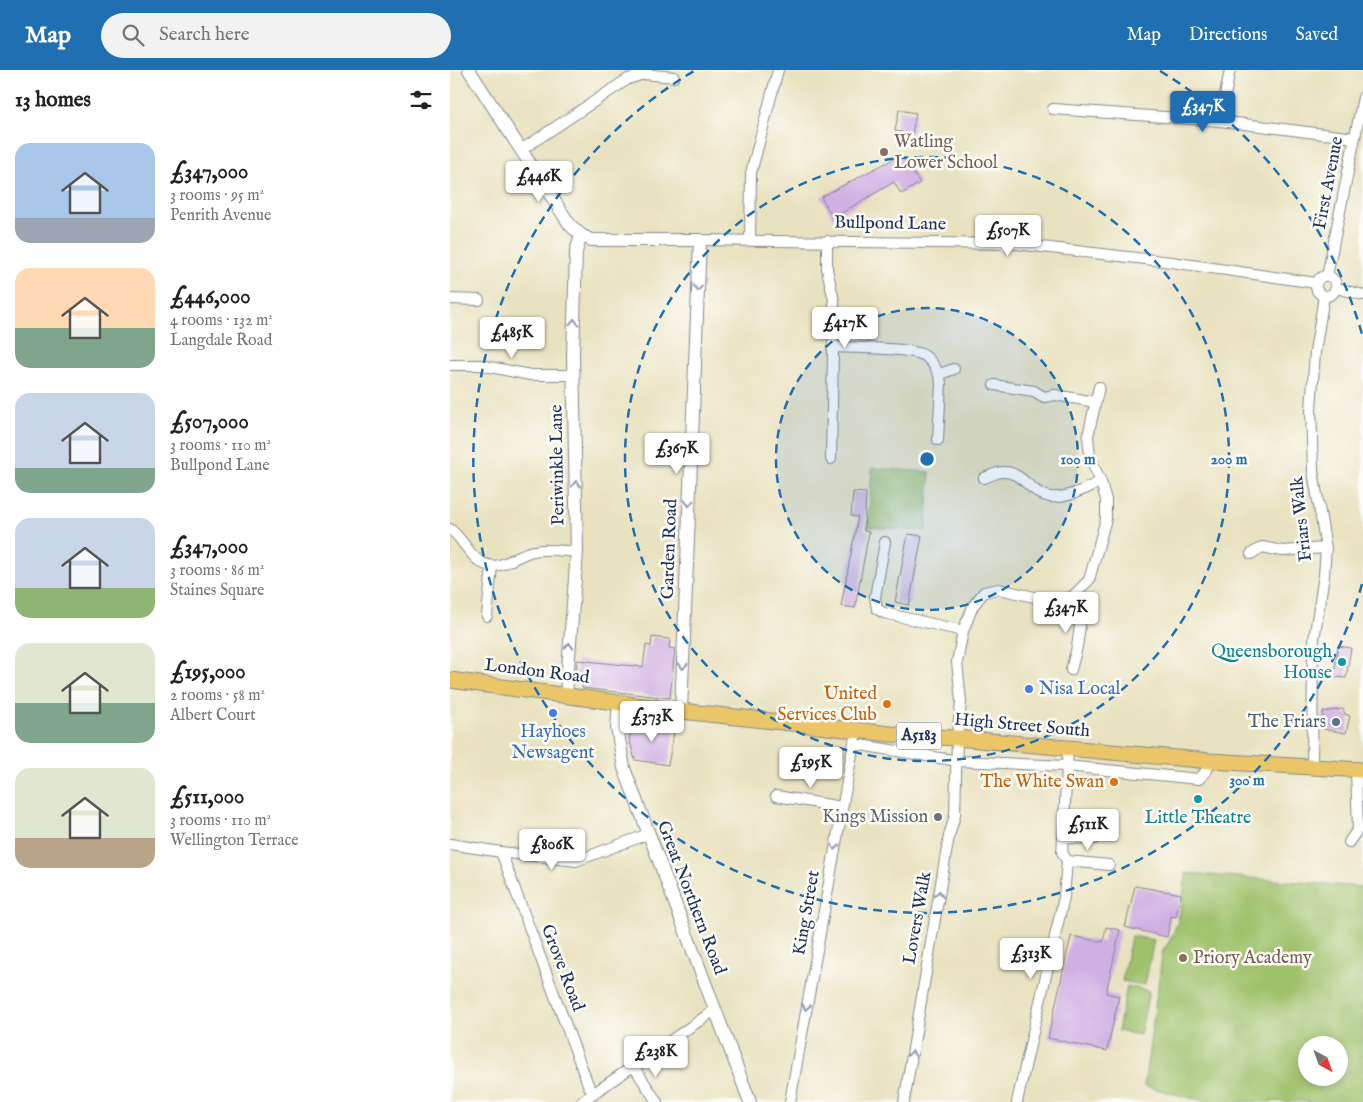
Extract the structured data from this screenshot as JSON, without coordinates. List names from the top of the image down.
{
  "streets": {
    "main road": ["London Road", "High Street South", "A5183"],
    "street": [
      "First Avenue",
      "Bullpond Lane",
      "Periwinkle Lane",
      "Friars Walk",
      "Garden Road",
      "Great Northern Road",
      "King Street",
      "Lovers Walk",
      "Grove Road"
    ]
  },
  "crossings": [
    ["First Avenue", "Bullpond Lane"],
    ["First Avenue", "Friars Walk"],
    ["Bullpond Lane", "Periwinkle Lane"],
    ["Bullpond Lane", "Friars Walk"],
    ["Bullpond Lane", "Garden Road"],
    ["Periwinkle Lane", "London Road"],
    ["Friars Walk", "High Street South"],
    ["Garden Road", "High Street South"],
    ["London Road", "High Street South"],
    ["London Road", "Great Northern Road"],
    ["High Street South", "Great Northern Road"],
    ["High Street South", "King Street"],
    ["High Street South", "Lovers Walk"]
  ],
  "one_way": [
    "Periwinkle Lane",
    "Garden Road",
    "King Street",
    "Lovers Walk"
  ],
  "places": [
    "Watling Lower School",
    "Queensborough House",
    "Nisa Local",
    "United Services Club",
    "Hayhoes Newsagent",
    "The Friars",
    "The White Swan",
    "Little Theatre",
    "Kings Mission",
    "Priory Academy"
  ],
  "north": "bottom right",
  "page": {
    "header": "Map",
    "search": "Search here",
    "nav": ["Map", "Directions", "Saved"],
    "heading": "13 homes",
    "price": [
      "£347K",
      "£446K",
      "£507K",
      "£417K",
      "£485K",
      "£367K",
      "£347K",
      "£373K",
      "£195K",
      "£511K",
      "£806K",
      "£313K",
      "£238K"
    ],
    "list": [
      {
        "name": "£347,000",
        "note": "3 rooms · 95 m² · Penrith Avenue"
      },
      {
        "name": "£446,000",
        "note": "4 rooms · 132 m² · Langdale Road"
      },
      {
        "name": "£507,000",
        "note": "3 rooms · 110 m² · Bullpond Lane"
      },
      {
        "name": "£347,000",
        "note": "3 rooms · 86 m² · Staines Square"
      },
      {
        "name": "£195,000",
        "note": "2 rooms · 58 m² · Albert Court"
      },
      {
        "name": "£511,000",
        "note": "3 rooms · 110 m² · Wellington Terrace"
      }
    ]
  },
  "rings": ["100 m", "200 m", "300 m"]
}
